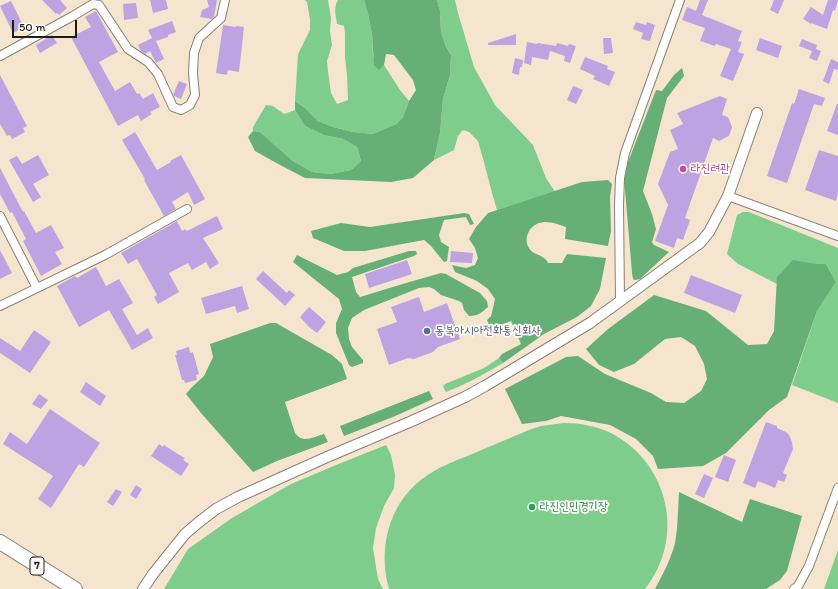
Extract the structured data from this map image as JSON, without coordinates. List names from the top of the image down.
{
  "streets": {
    "highway": ["7"]
  },
  "places": ["라진려관", "동북아시아전화통신회사", "라진인민경기장"],
  "scale_bar": "50 m"
}
